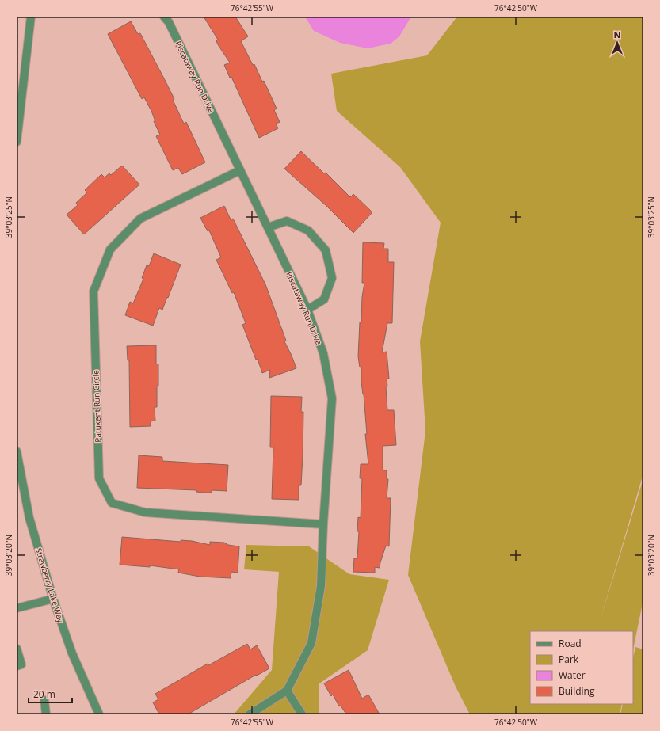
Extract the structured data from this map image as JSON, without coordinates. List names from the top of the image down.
{
  "streets": {
    "street": ["Piscataway Run Drive", "Patuxent Run Circle", "Strawberry Lake Way"]
  },
  "crossings": [
    ["Piscataway Run Drive", "Patuxent Run Circle"]
  ],
  "legend": [
    "Road",
    "Park",
    "Water",
    "Building"
  ],
  "scale_bar": "20 m",
  "north": "top",
  "coordinates": [
    "76°42'55\"W",
    "76°42'50\"W",
    "39°03'25\"N",
    "39°03'20\"N"
  ]
}
